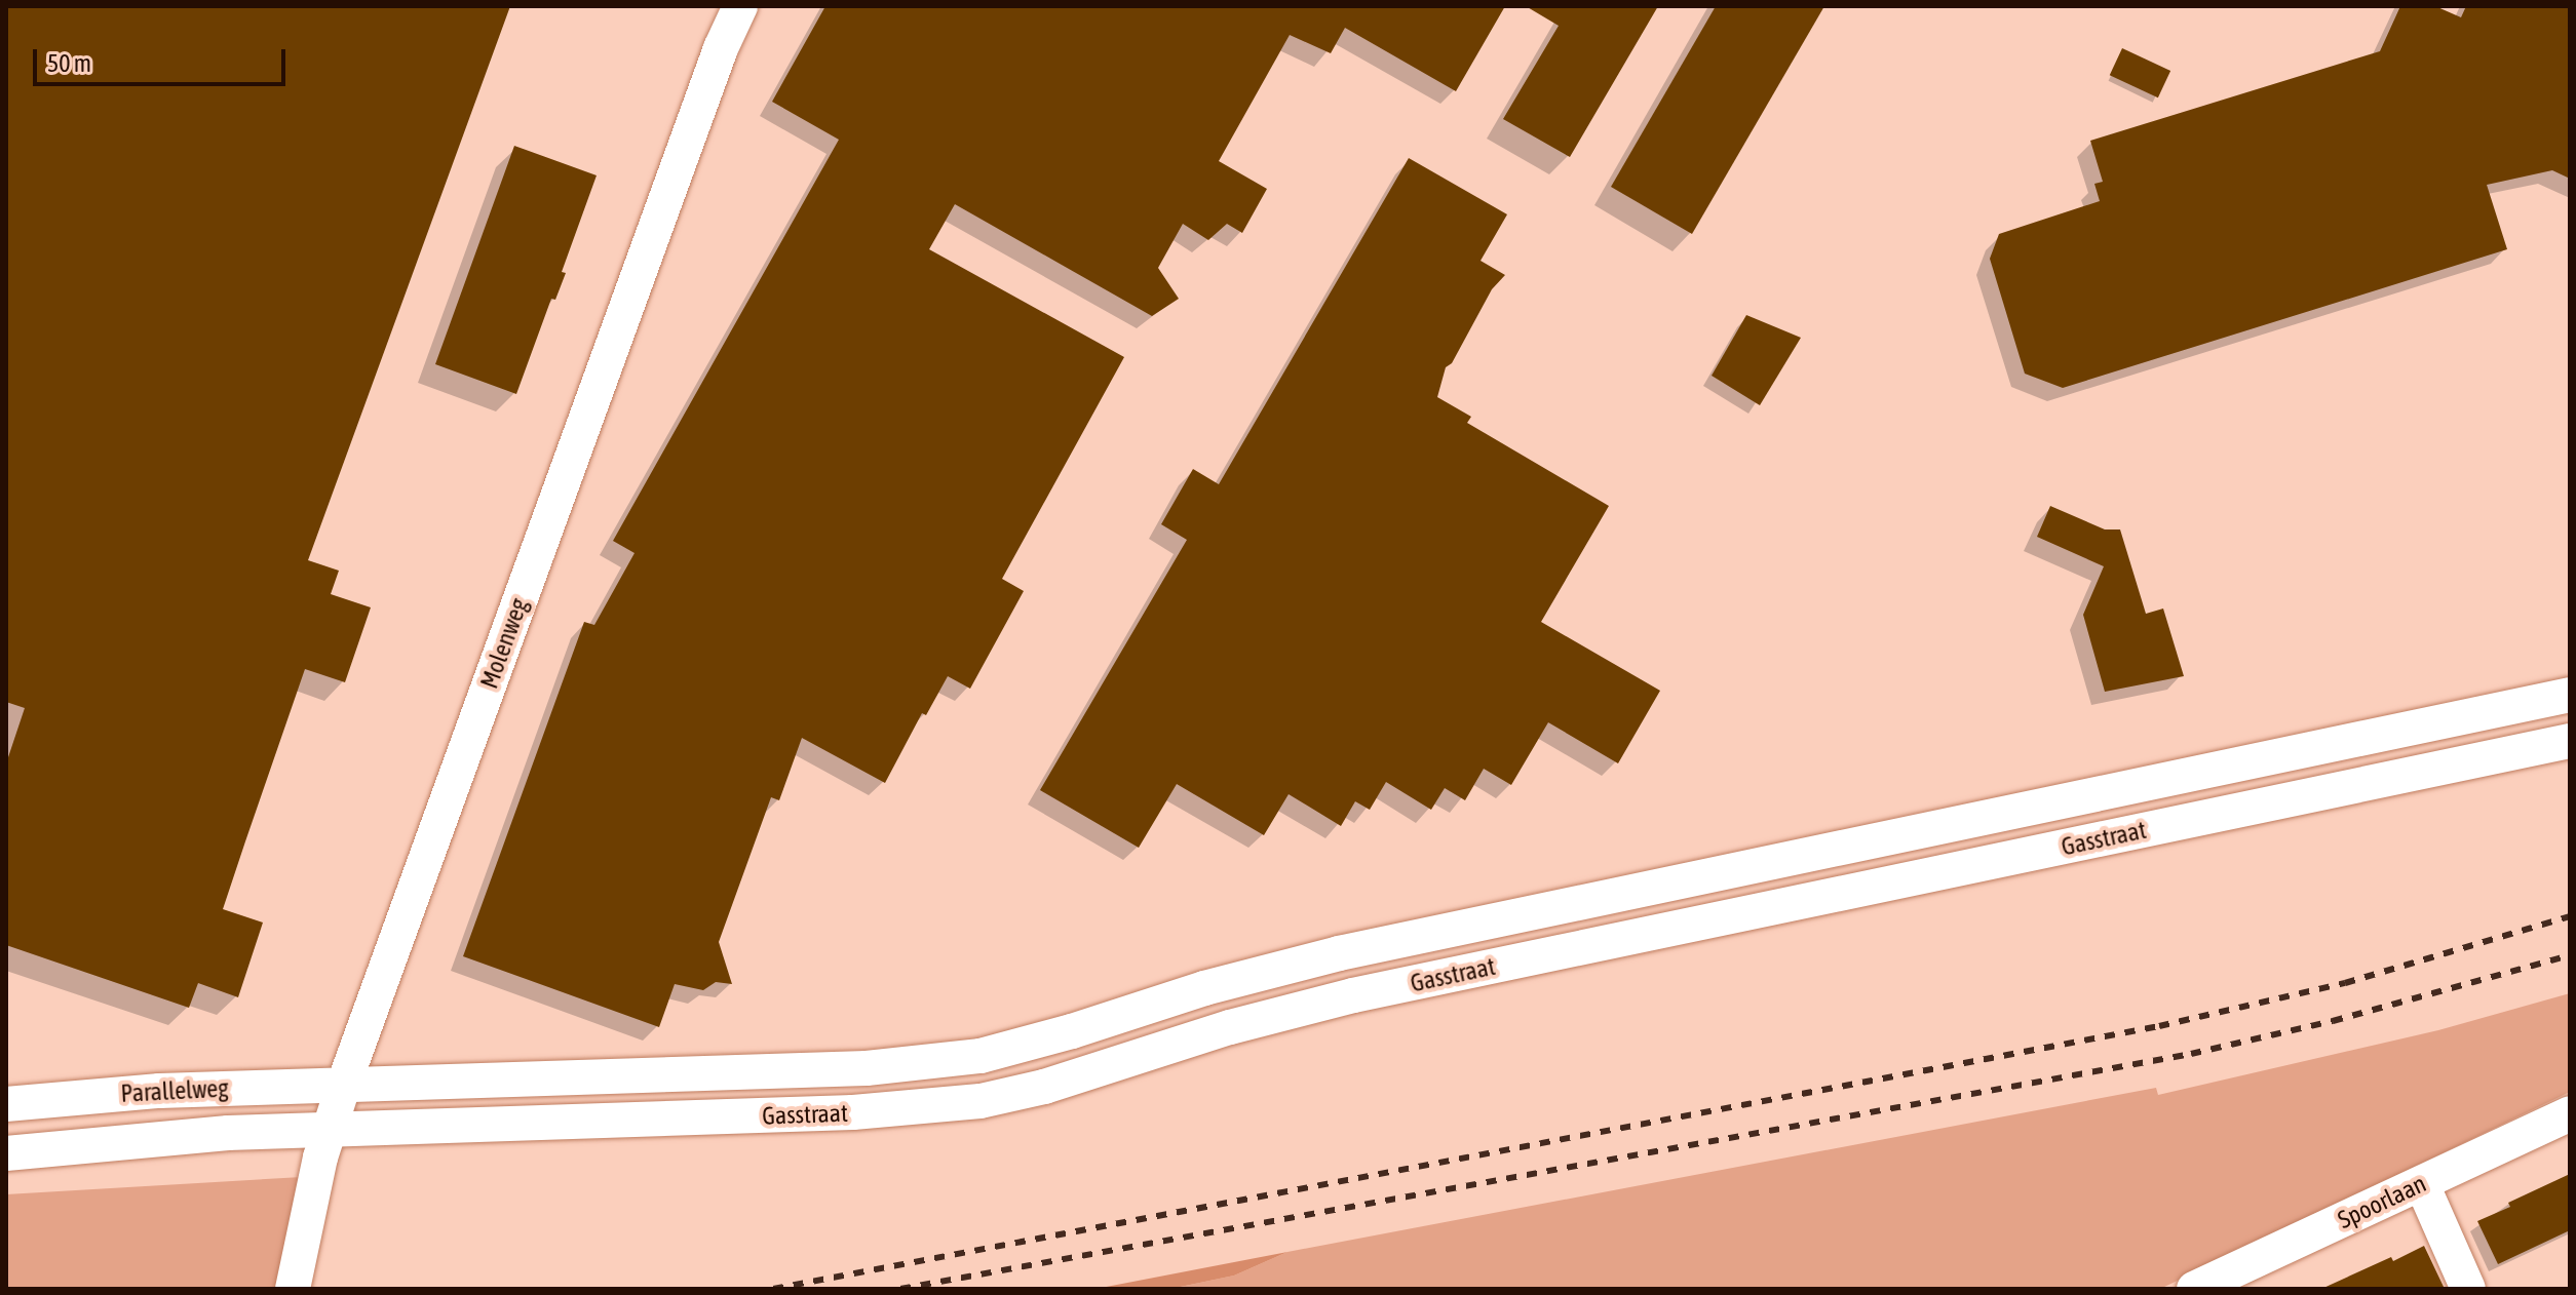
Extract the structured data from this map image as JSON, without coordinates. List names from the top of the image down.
{
  "streets": {
    "street": [
      "Molenweg",
      "Gasstraat",
      "Parallelweg",
      "Spoorlaan"
    ]
  },
  "crossings": [
    ["Molenweg", "Gasstraat"],
    ["Molenweg", "Parallelweg"],
    ["Gasstraat", "Parallelweg"]
  ],
  "scale_bar": "50 m"
}
